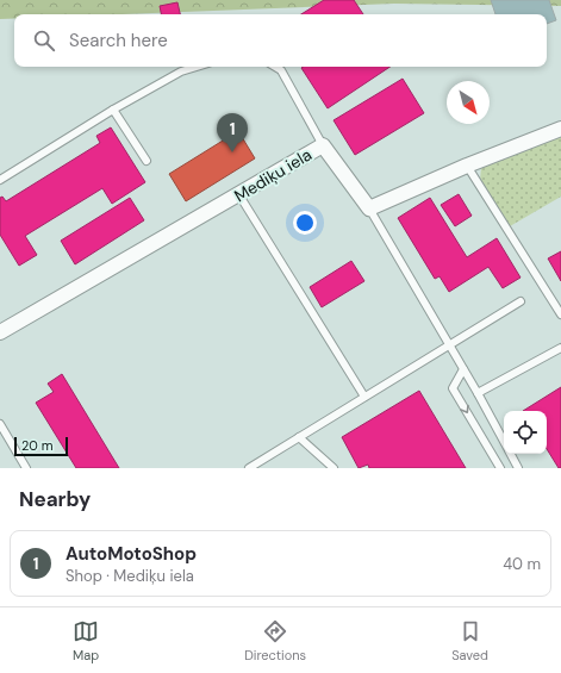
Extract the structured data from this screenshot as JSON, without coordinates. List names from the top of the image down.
{
  "streets": {
    "street": ["Mediķu iela"]
  },
  "scale_bar": "20 m",
  "north": "bottom right",
  "page": {
    "search": "Search here",
    "pins": "1",
    "scale": "20 m",
    "heading": "Nearby",
    "list": [
      {
        "mark": "1",
        "name": "AutoMotoShop",
        "note": "Shop · Mediķu iela",
        "value": "40 m"
      }
    ],
    "nav": ["Map", "Directions", "Saved"]
  }
}
